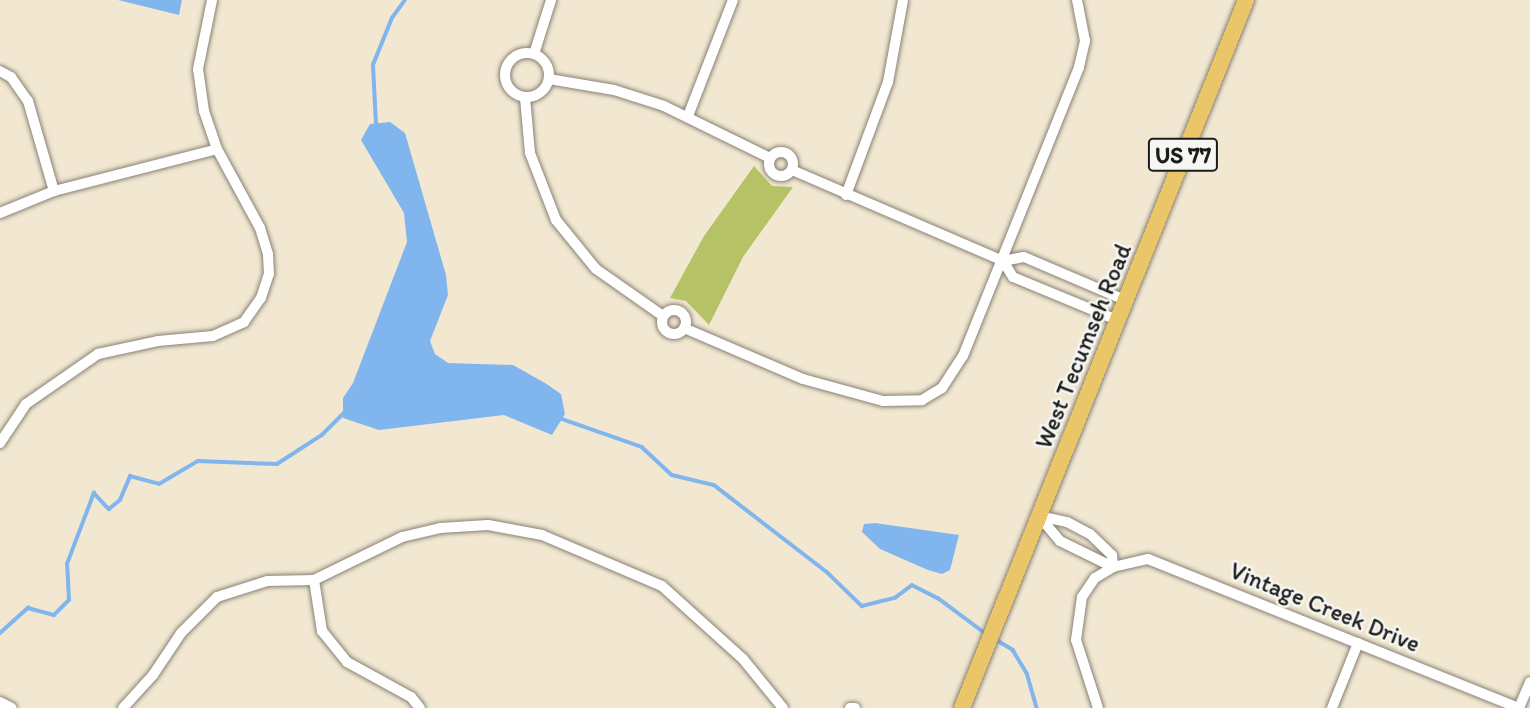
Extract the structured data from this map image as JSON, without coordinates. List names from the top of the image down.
{
  "streets": {
    "main road": ["US 77", "West Tecumseh Road"],
    "street": ["Vintage Creek Drive"]
  }
}
